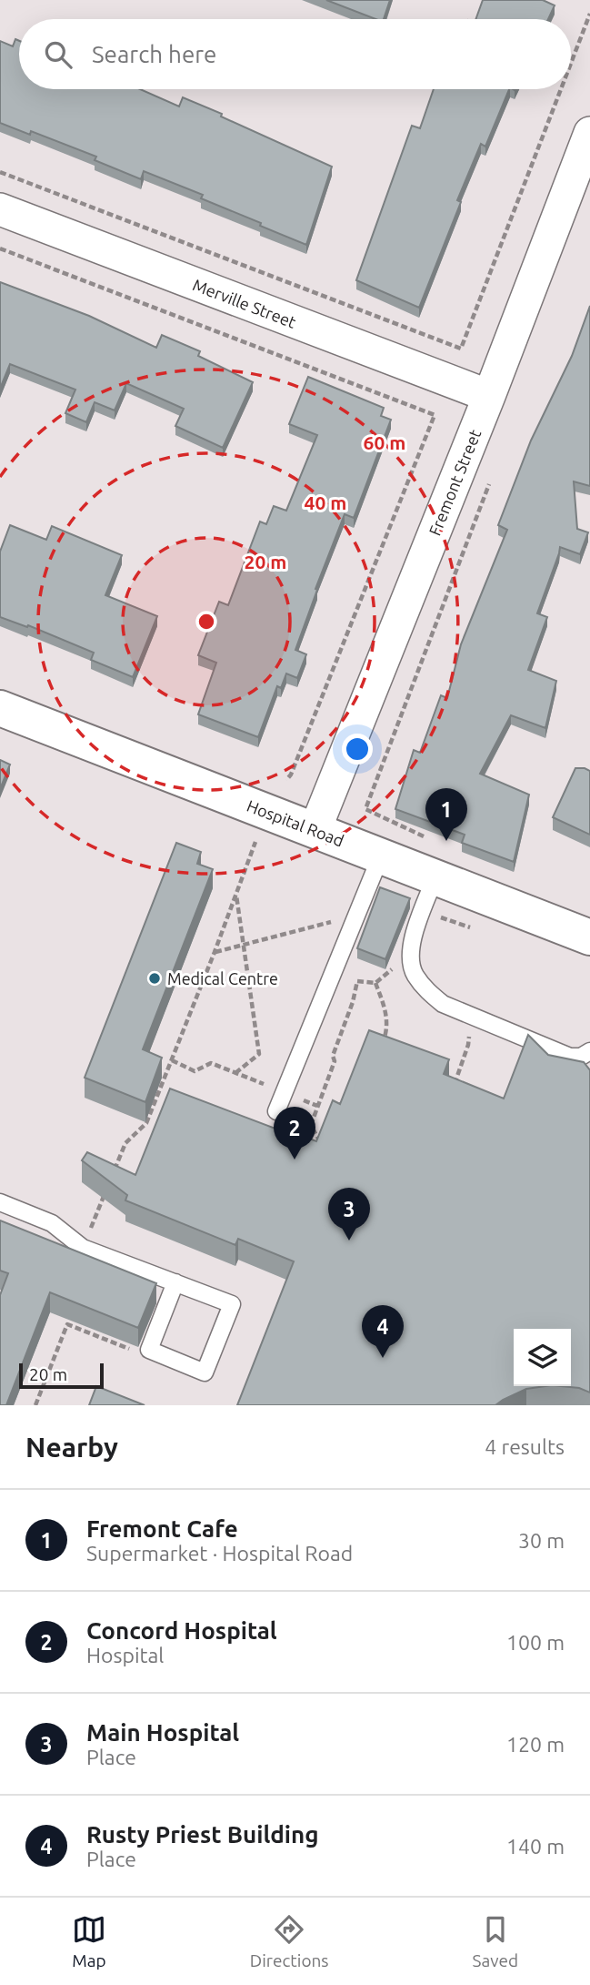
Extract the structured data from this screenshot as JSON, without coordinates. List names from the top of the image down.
{
  "streets": {
    "street": ["Merville Street", "Fremont Street", "Hospital Road"]
  },
  "crossings": [
    ["Merville Street", "Fremont Street"],
    ["Fremont Street", "Hospital Road"]
  ],
  "places": ["Medical Centre"],
  "scale_bar": "20 m",
  "page": {
    "search": "Search here",
    "pins": [
      "1",
      "2",
      "3",
      "4"
    ],
    "scale": "20 m",
    "heading": ["Nearby", "4 results"],
    "list": [
      {
        "mark": "1",
        "name": "Fremont Cafe",
        "note": "Supermarket · Hospital Road",
        "value": "30 m"
      },
      {
        "mark": "2",
        "name": "Concord Hospital",
        "note": "Hospital",
        "value": "100 m"
      },
      {
        "mark": "3",
        "name": "Main Hospital",
        "note": "Place",
        "value": "120 m"
      },
      {
        "mark": "4",
        "name": "Rusty Priest Building",
        "note": "Place",
        "value": "140 m"
      }
    ],
    "nav": ["Map", "Directions", "Saved"]
  },
  "rings": ["60 m", "40 m", "20 m"]
}
